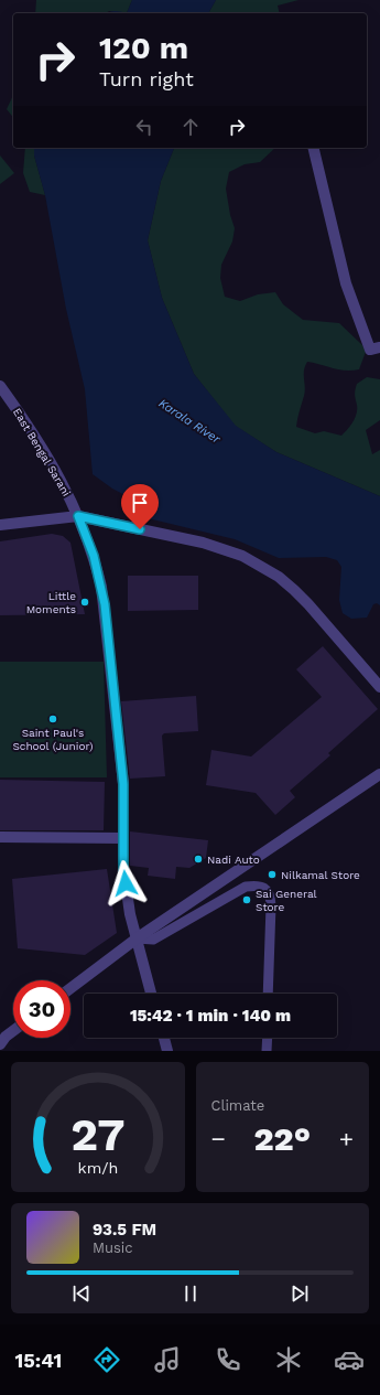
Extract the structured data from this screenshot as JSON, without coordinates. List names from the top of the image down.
{
  "streets": {
    "street": ["East Bengal Sarani"]
  },
  "water": ["Karala River"],
  "places": [
    "Little Moments",
    "Saint Paul's School (Junior)",
    "Nadi Auto",
    "Nilkamal Store",
    "Sai General Store"
  ],
  "page": {
    "turn": ["120 m", "Turn right"],
    "limit": "30",
    "trip": "15:42 · 1 min · 140 m",
    "tile": "Climate",
    "heat": ["−", "22°", "+"],
    "song": ["93.5 FM", "Music"],
    "tabs": "15:41",
    "gauge": ["27", "km/h"]
  }
}
